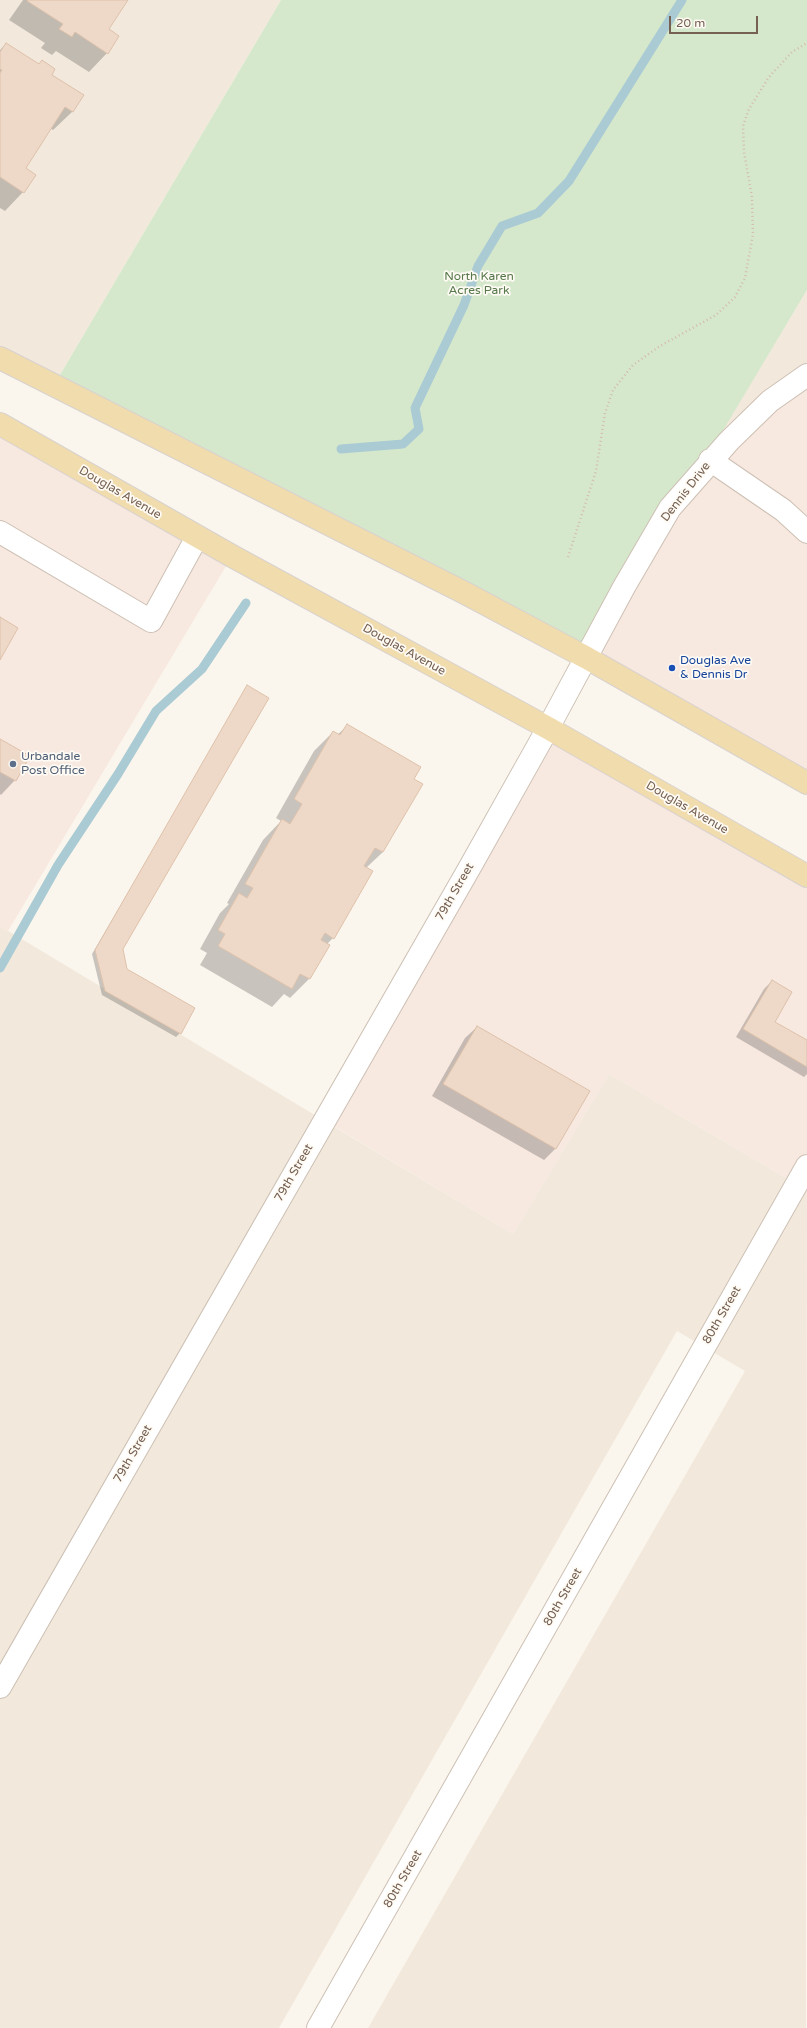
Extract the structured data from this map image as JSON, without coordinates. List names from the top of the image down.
{
  "streets": {
    "main road": ["Douglas Avenue"],
    "street": ["Dennis Drive", "79th Street", "80th Street"]
  },
  "crossings": [
    ["Dennis Drive", "79th Street"],
    ["Douglas Avenue", "79th Street"]
  ],
  "parks": ["North Karen Acres Park"],
  "places": ["Douglas Ave & Dennis Dr", "Urbandale Post Office"],
  "scale_bar": "20 m"
}
